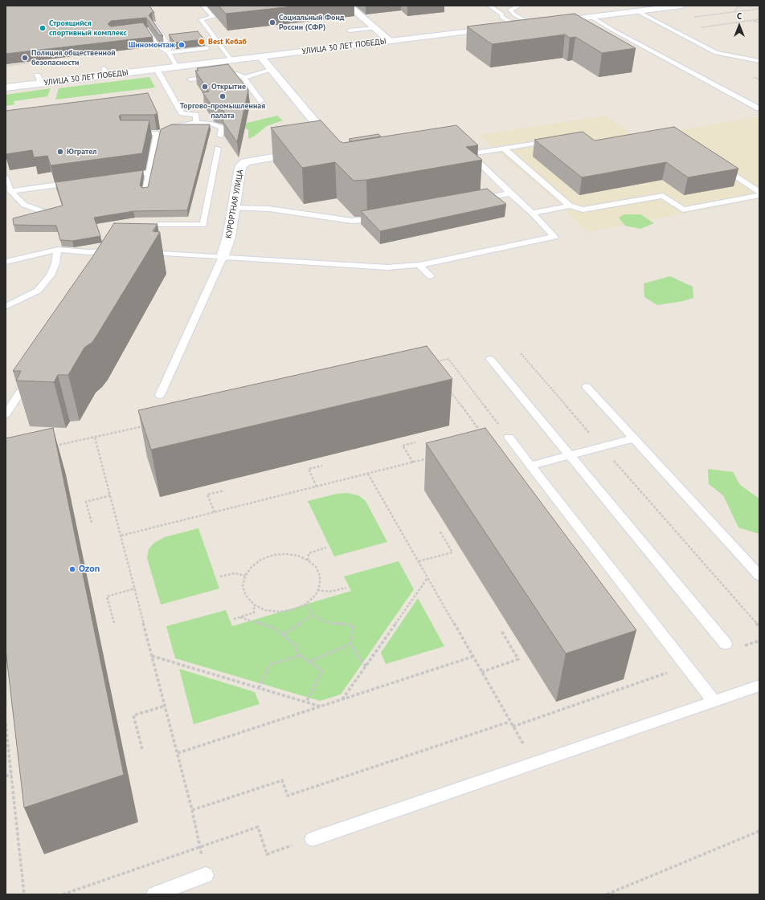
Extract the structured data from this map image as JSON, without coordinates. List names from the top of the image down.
{
  "streets": {
    "main road": ["УЛИЦА 30 ЛЕТ ПОБЕДЫ", "КУРОРТНАЯ УЛИЦА"]
  },
  "places": [
    "Социальный Фонд России (СФР)",
    "Строящийся спортивный комплекс",
    "Best Кебаб",
    "Шиномонтаж",
    "Полиция общественной безопасности",
    "Открытие",
    "Торгово-промышленная палата",
    "Югрател",
    "Ozon"
  ],
  "north": "top"
}
